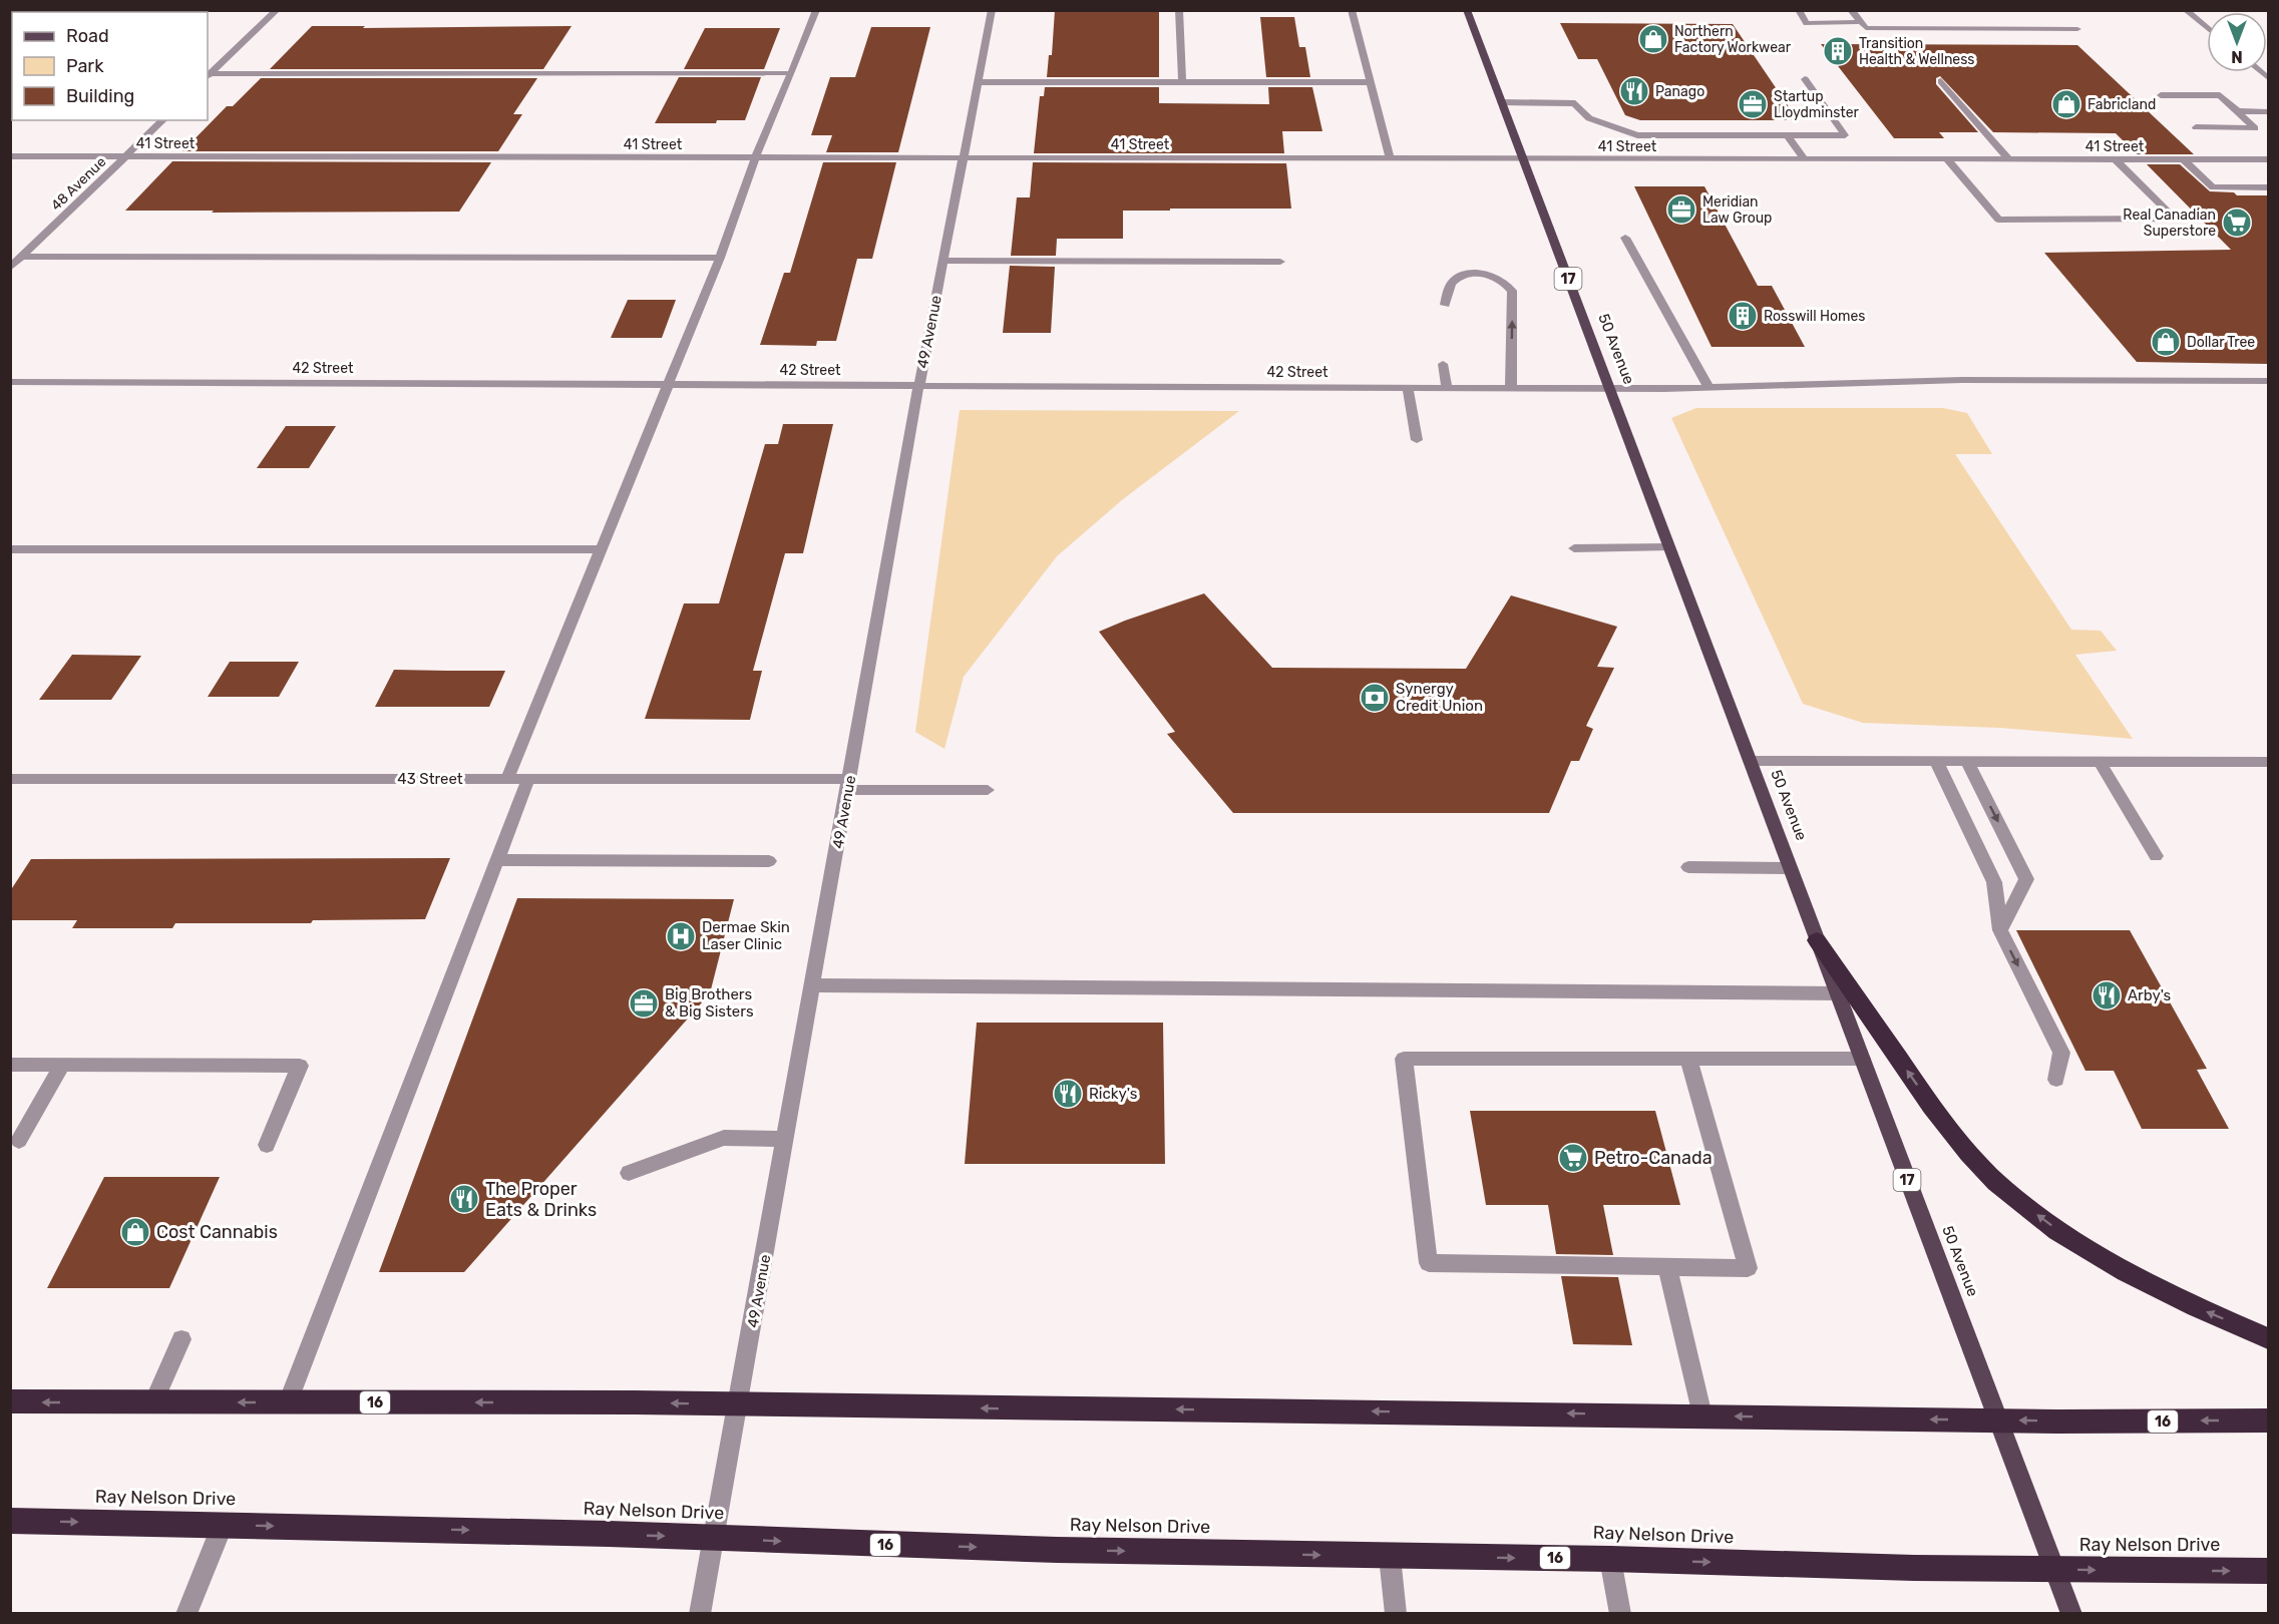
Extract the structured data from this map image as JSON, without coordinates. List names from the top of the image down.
{
  "streets": {
    "highway": ["16", "Ray Nelson Drive"],
    "main road": ["17", "50 Avenue"],
    "street": [
      "41 Street",
      "48 Avenue",
      "49 Avenue",
      "42 Street",
      "43 Street"
    ]
  },
  "crossings": [
    ["41 Street", "48 Avenue"],
    ["41 Street", "49 Avenue"],
    ["41 Street", "50 Avenue"],
    ["49 Avenue", "42 Street"],
    ["49 Avenue", "43 Street"],
    ["49 Avenue", "16"],
    ["49 Avenue", "Ray Nelson Drive"],
    ["50 Avenue", "42 Street"],
    ["50 Avenue", "16"],
    ["50 Avenue", "Ray Nelson Drive"]
  ],
  "places": {
    "shop": [
      "Northern Factory Workwear",
      "Fabricland",
      "Dollar Tree",
      "Cost Cannabis"
    ],
    "building": ["Transition Health & Wellness", "Rosswill Homes"],
    "restaurant": [
      "Panago",
      "Arby's",
      "Ricky's",
      "The Proper Eats & Drinks"
    ],
    "office": ["Startup Lloydminster", "Meridian Law Group", "Big Brothers & Big Sisters"],
    "supermarket": ["Real Canadian Superstore", "Petro-Canada"],
    "bank": ["Synergy Credit Union"],
    "hospital": ["Dermae Skin Laser Clinic"]
  },
  "legend": ["Road", "Park", "Building"],
  "north": "bottom"
}
